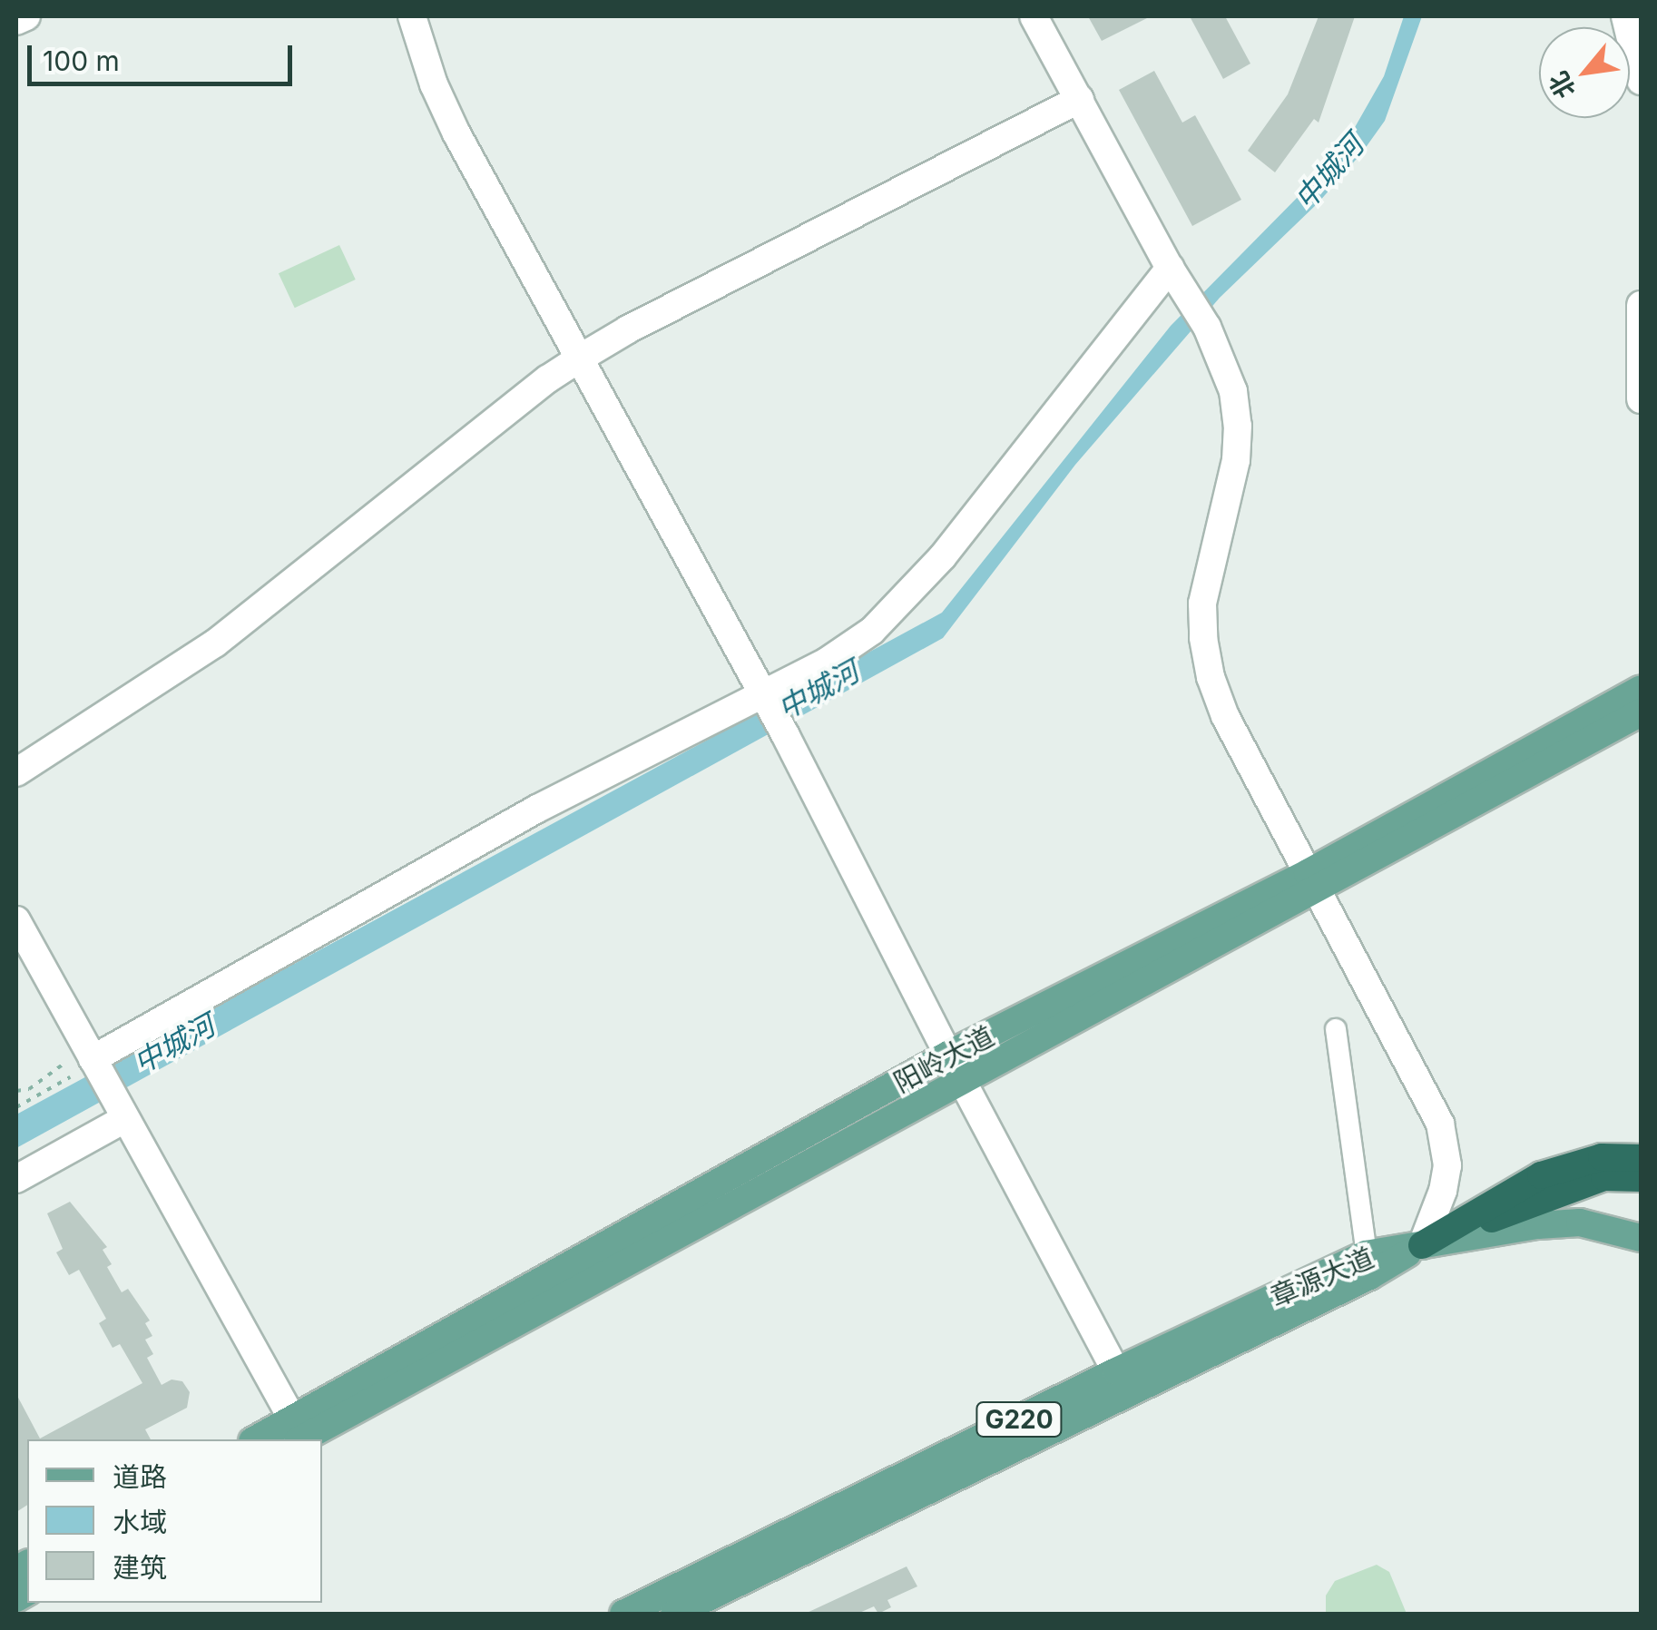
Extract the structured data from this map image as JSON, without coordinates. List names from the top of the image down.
{
  "streets": {
    "highway": ["G220"],
    "main road": ["阳岭大道", "章源大道"]
  },
  "crossings": [
    ["章源大道", "G220"]
  ],
  "water": ["中城河"],
  "legend": ["道路", "水域", "建筑"],
  "scale_bar": "100 m",
  "north": "bottom left"
}
